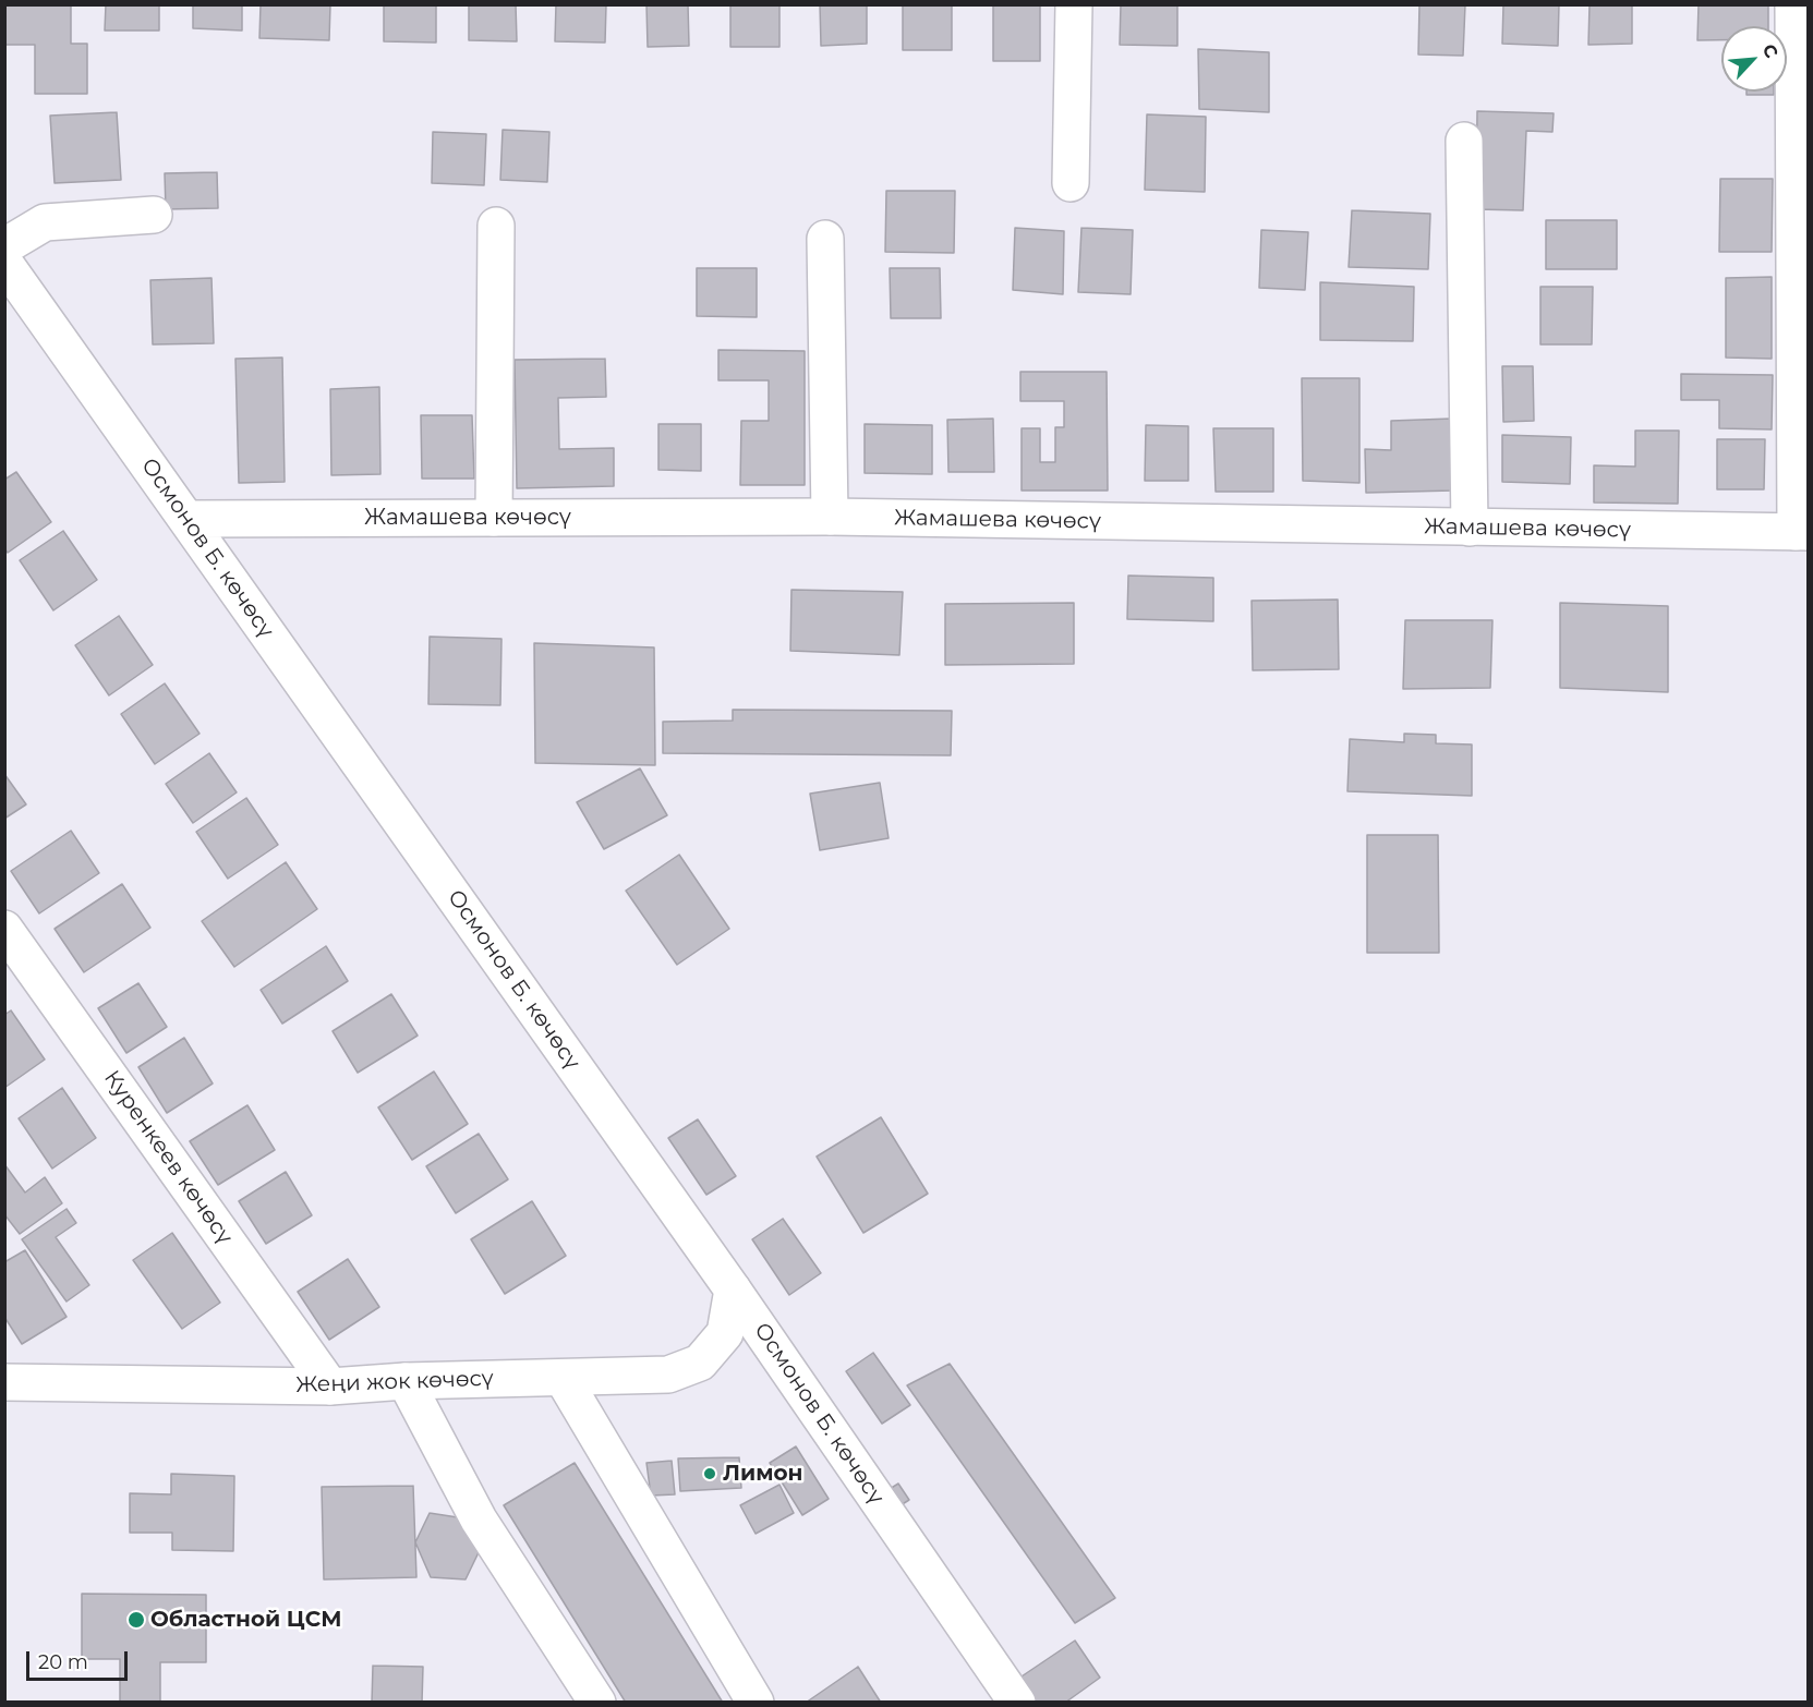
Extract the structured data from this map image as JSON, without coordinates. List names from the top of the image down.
{
  "streets": {
    "main road": [
      "Жамашева көчөсү",
      "Осмонов Б. көчөсү",
      "Куренкеев көчөсү",
      "Жеңи жок көчөсү"
    ]
  },
  "crossings": [
    ["Жамашева көчөсү", "Осмонов Б. көчөсү"],
    ["Осмонов Б. көчөсү", "Жеңи жок көчөсү"],
    ["Куренкеев көчөсү", "Жеңи жок көчөсү"]
  ],
  "places": ["Лимон", "Областной ЦСМ"],
  "scale_bar": "20 m",
  "north": "top right"
}
